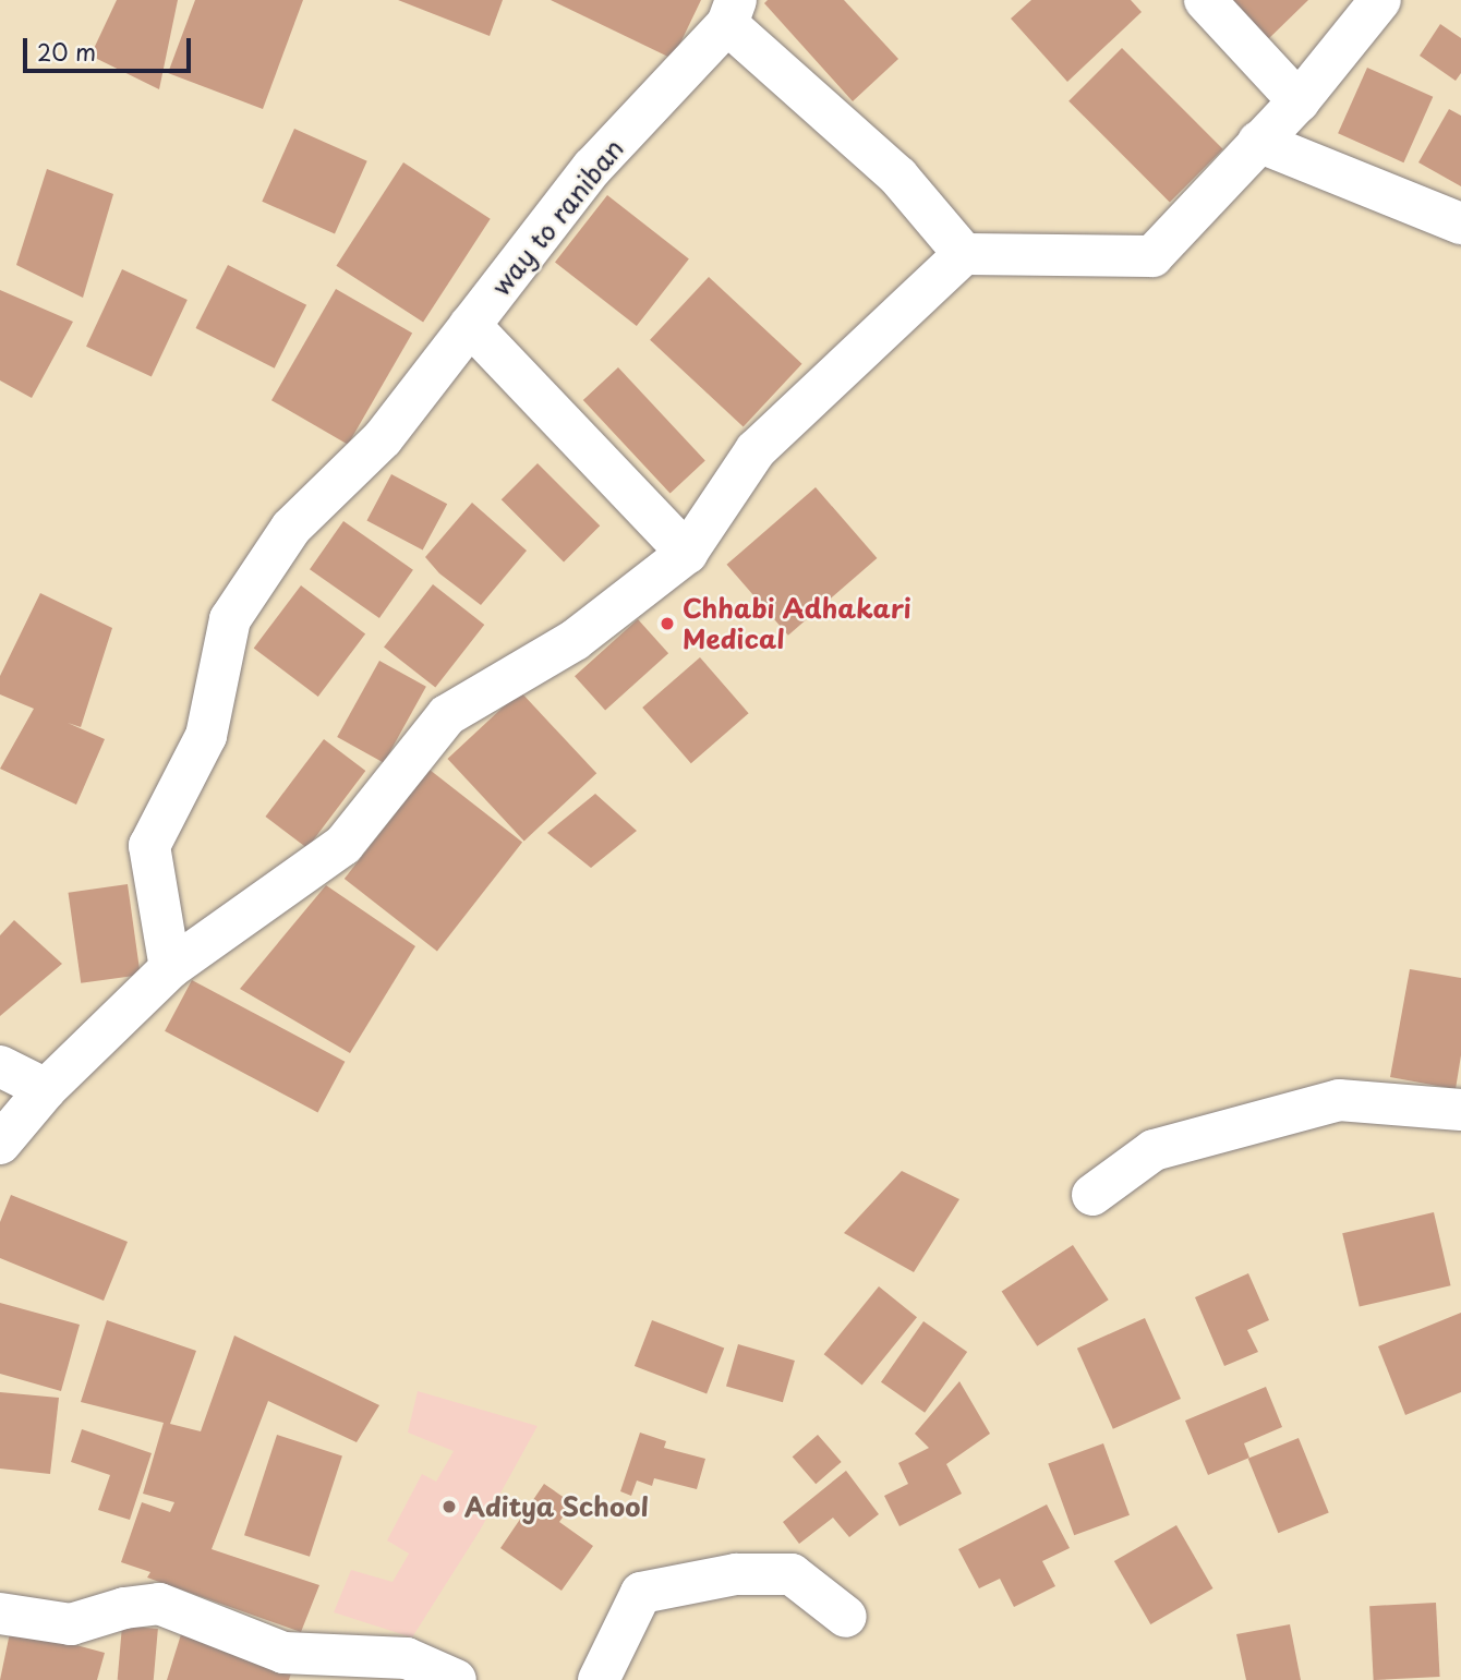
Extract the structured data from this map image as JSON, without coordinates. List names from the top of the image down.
{
  "streets": {
    "street": ["way to raniban"]
  },
  "places": ["Chhabi Adhakari Medical", "Aditya School"],
  "scale_bar": "20 m"
}
